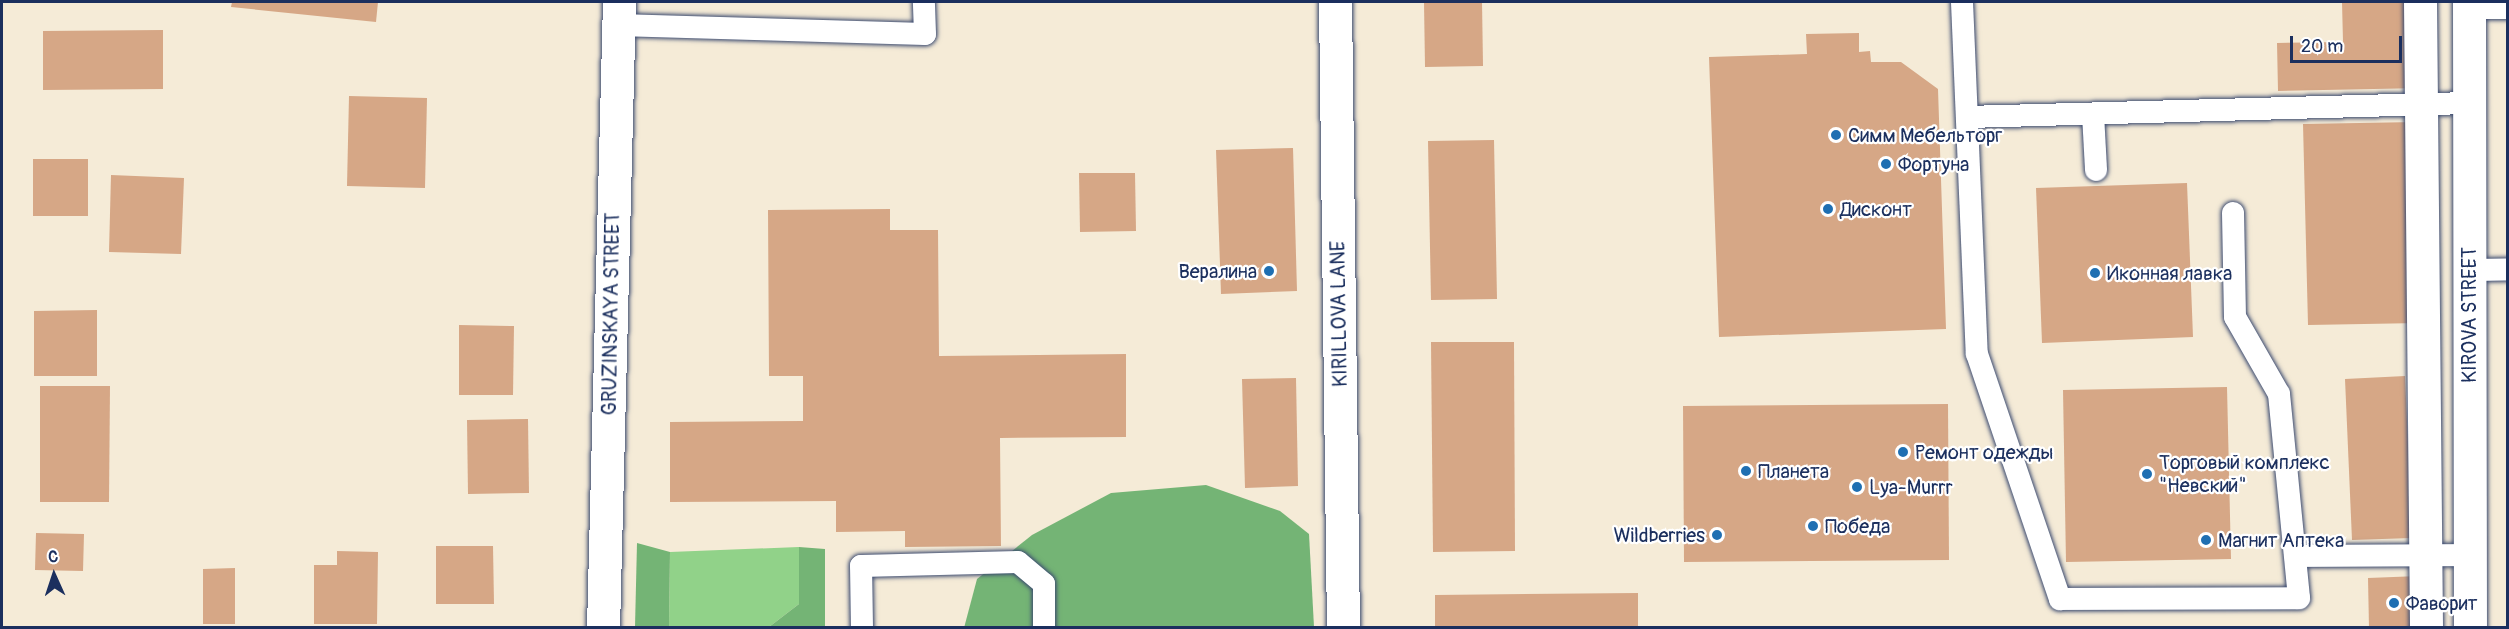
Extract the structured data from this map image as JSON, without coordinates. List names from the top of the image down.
{
  "streets": {
    "street": ["GRUZINSKAYA STREET", "KIRILLOVA LANE", "KIROVA STREET"]
  },
  "places": [
    "Симм Мебельторг",
    "Фортуна",
    "Дисконт",
    "Вералина",
    "Иконная лавка",
    "Ремонт одежды",
    "Планета",
    "Торговый комплекс \"Невский\"",
    "Lya-Murrr",
    "Победа",
    "Wildberries",
    "Магнит Аптека",
    "Фаворит"
  ],
  "scale_bar": "20 m",
  "north": "top"
}
